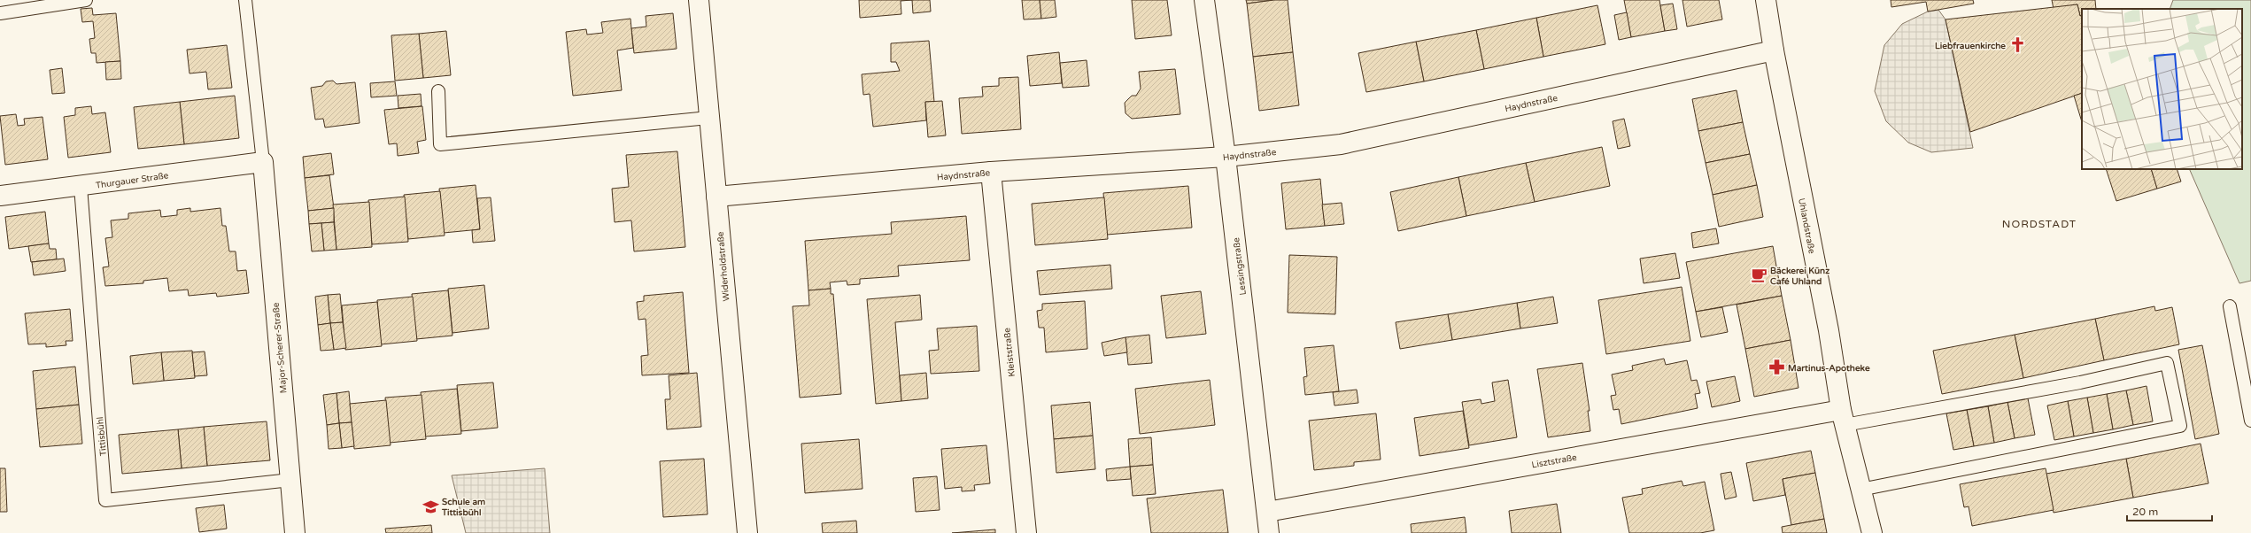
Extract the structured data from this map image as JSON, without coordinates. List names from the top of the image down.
{
  "streets": {
    "street": [
      "Haydnstraße",
      "Thurgauer Straße",
      "Uhlandstraße",
      "Widerholdstraße",
      "Lessingstraße",
      "Major-Scherer-Straße",
      "Kleiststraße",
      "Lisztstraße"
    ],
    "lane": ["Tittisbühl"]
  },
  "crossings": [
    ["Haydnstraße", "Uhlandstraße"],
    ["Haydnstraße", "Widerholdstraße"],
    ["Haydnstraße", "Lessingstraße"],
    ["Haydnstraße", "Kleiststraße"],
    ["Thurgauer Straße", "Major-Scherer-Straße"],
    ["Thurgauer Straße", "Tittisbühl"],
    ["Uhlandstraße", "Lisztstraße"],
    ["Lessingstraße", "Lisztstraße"],
    ["Major-Scherer-Straße", "Tittisbühl"]
  ],
  "districts": ["NORDSTADT"],
  "places": {
    "church": ["Liebfrauenkirche"],
    "cafe": ["Bäckerei Künz Café Uhland"],
    "pharmacy": ["Martinus-Apotheke"],
    "school or university": ["Schule am Tittisbühl"]
  },
  "scale_bar": "20 m"
}
